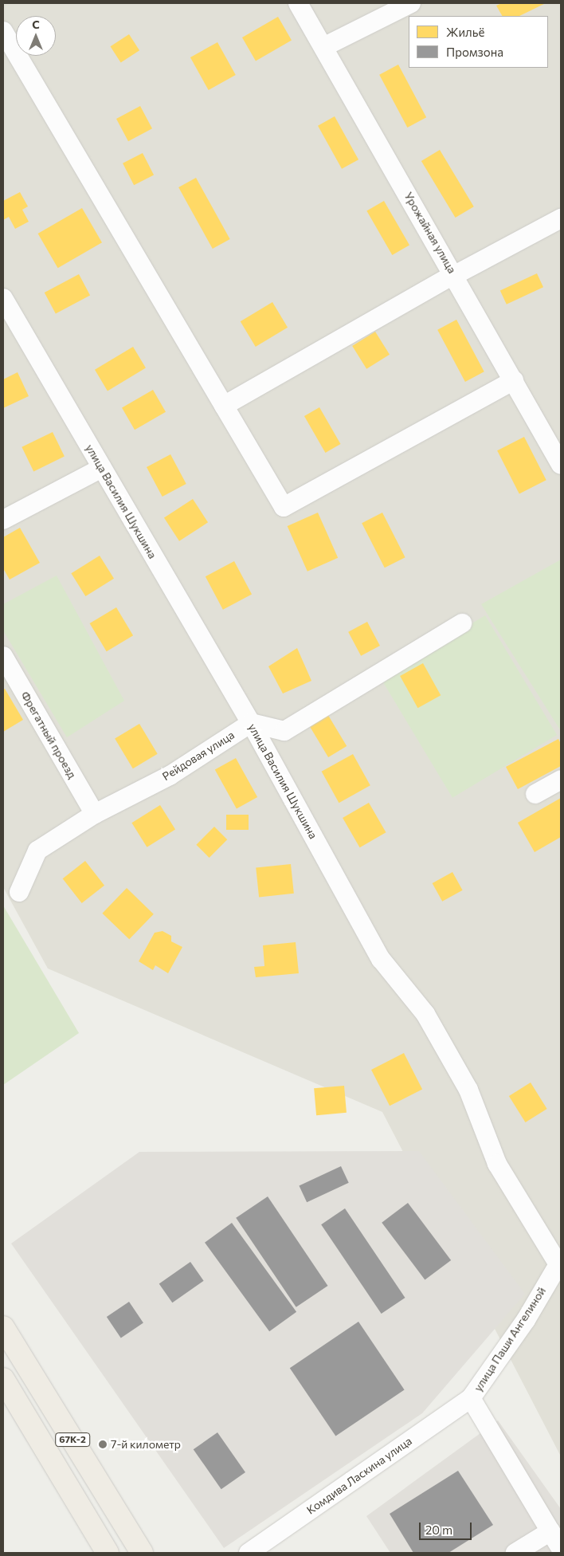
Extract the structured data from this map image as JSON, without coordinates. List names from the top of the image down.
{
  "streets": {
    "main road": ["67К-2"],
    "street": [
      "Урожайная улица",
      "улица Василия Шукшина",
      "Фрегатный проезд",
      "Рейдовая улица",
      "улица Паши Ангелиной",
      "Комдива Ласкина улица"
    ]
  },
  "crossings": [
    ["улица Василия Шукшина", "Рейдовая улица"],
    ["улица Василия Шукшина", "улица Паши Ангелиной"],
    ["Фрегатный проезд", "Рейдовая улица"],
    ["улица Паши Ангелиной", "Комдива Ласкина улица"]
  ],
  "places": ["7-й километр"],
  "legend": ["Жильё", "Промзона"],
  "scale_bar": "20 m",
  "north": "top"
}
